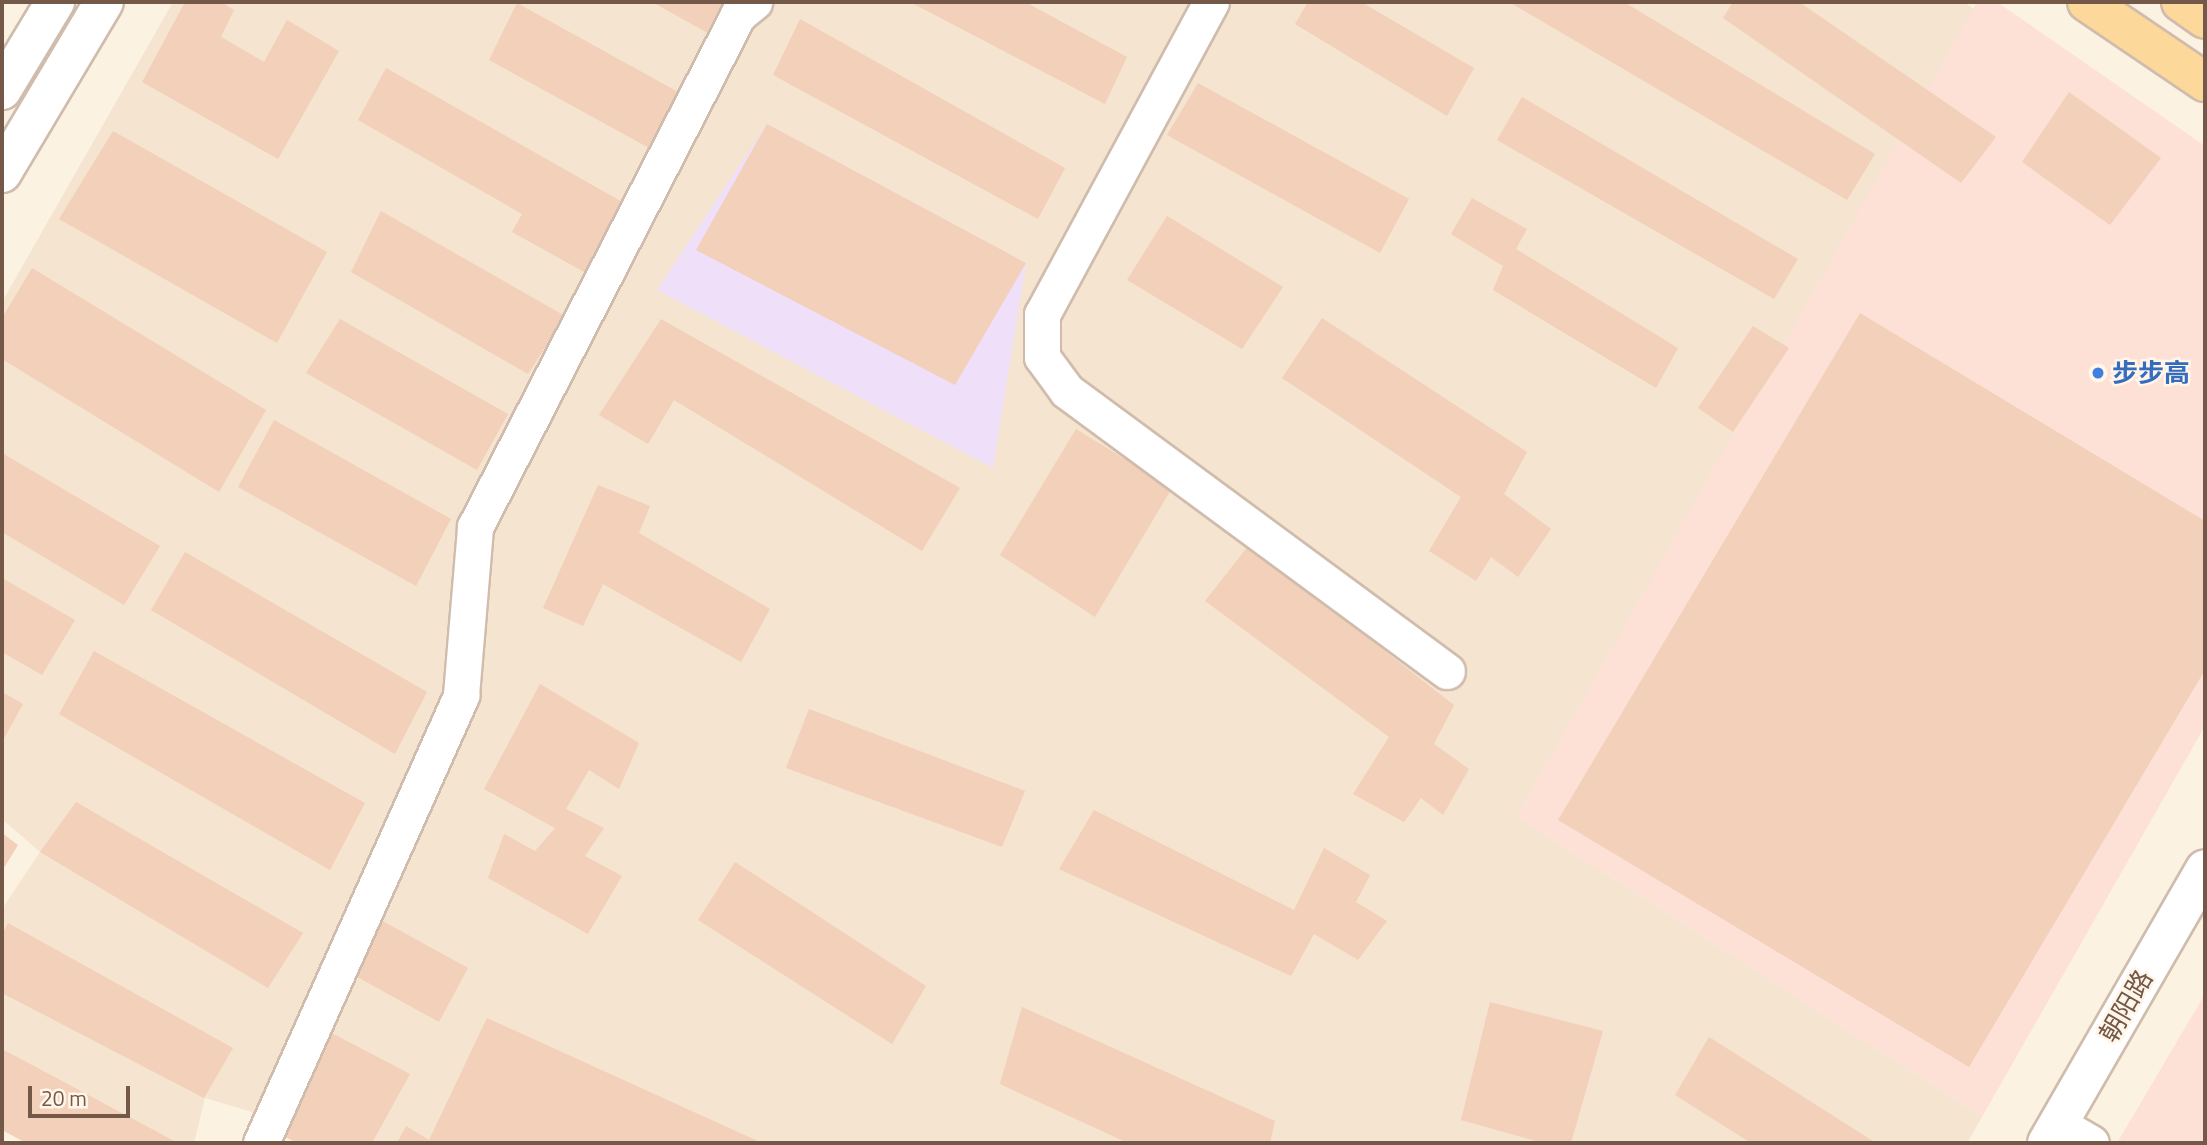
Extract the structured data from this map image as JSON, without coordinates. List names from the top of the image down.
{
  "streets": {
    "street": ["朝阳路"]
  },
  "places": ["步步高"],
  "scale_bar": "20 m"
}
